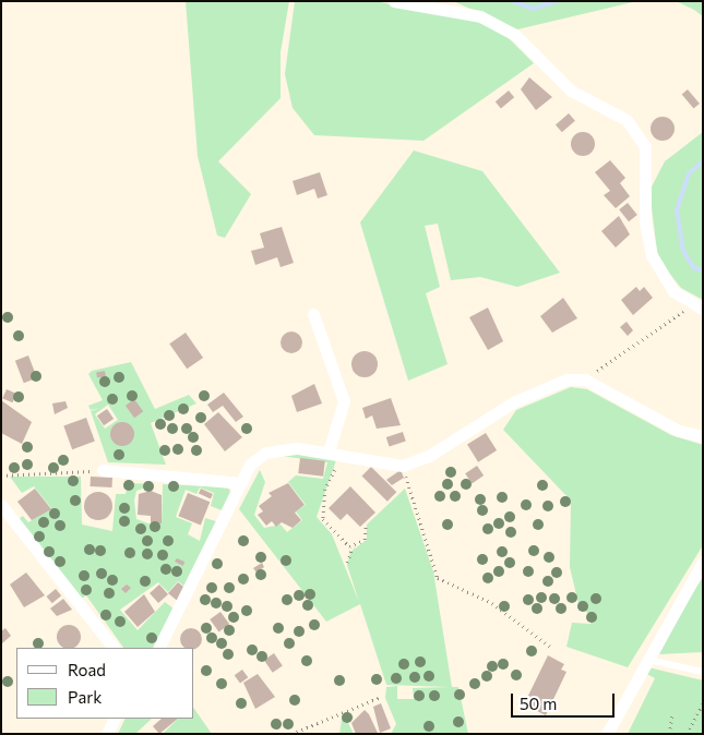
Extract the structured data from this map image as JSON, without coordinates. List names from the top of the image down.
{
  "legend": ["Road", "Park"],
  "scale_bar": "50 m"
}
